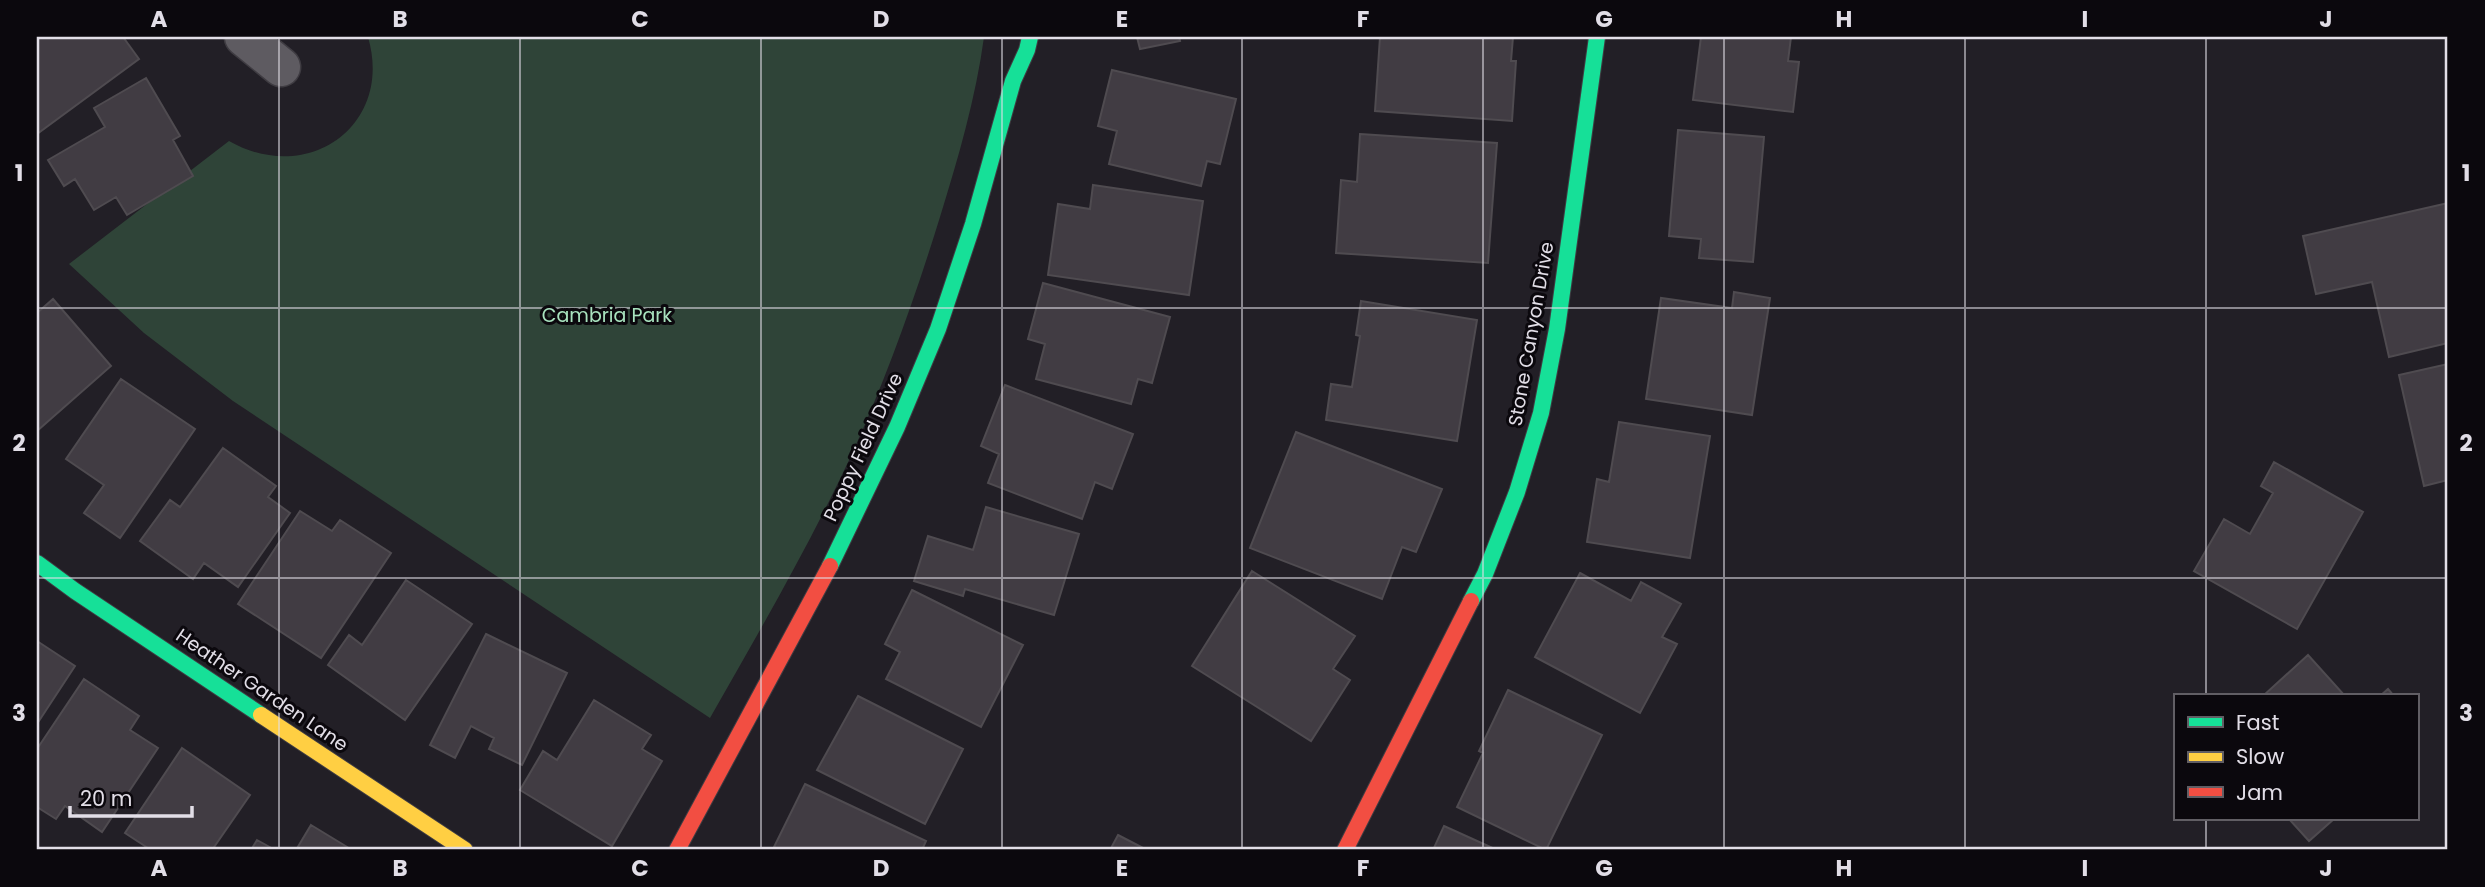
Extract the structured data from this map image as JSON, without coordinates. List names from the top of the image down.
{
  "streets": {
    "street": ["Stone Canyon Drive", "Poppy Field Drive", "Heather Garden Lane"]
  },
  "parks": ["Cambria Park"],
  "legend": ["Fast", "Slow", "Jam"],
  "scale_bar": "20 m",
  "grid": {
    "columns": [
      "A",
      "B",
      "C",
      "D",
      "E",
      "F",
      "G",
      "H",
      "I",
      "J"
    ],
    "rows": ["1", "2", "3"]
  }
}
